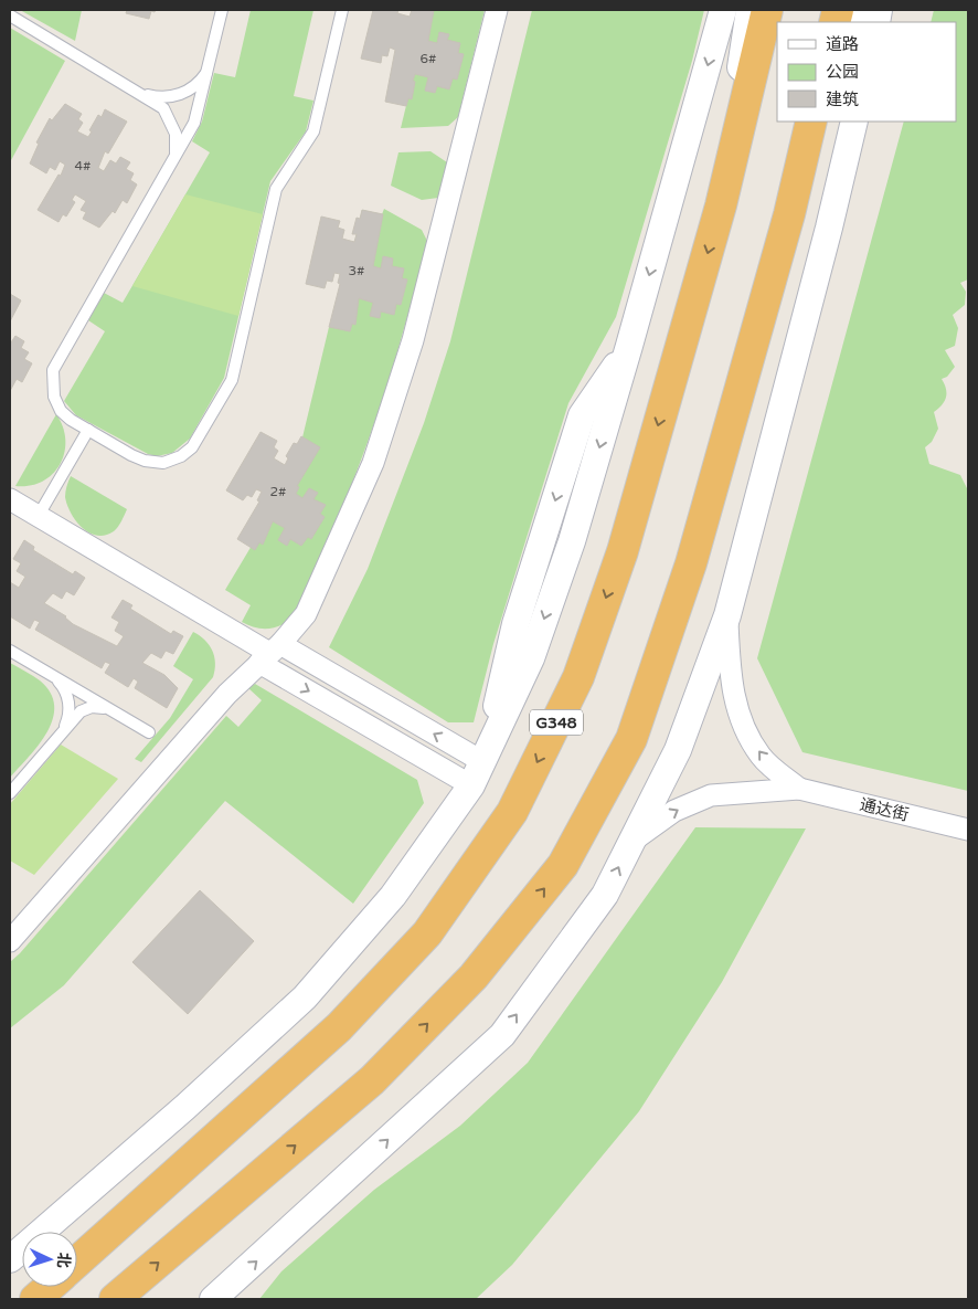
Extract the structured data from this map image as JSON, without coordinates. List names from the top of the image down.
{
  "streets": {
    "highway": ["G348"],
    "street": ["通达街"]
  },
  "house_numbers": [
    "6#",
    "4#",
    "3#",
    "2#"
  ],
  "legend": ["道路", "公园", "建筑"],
  "north": "right"
}
